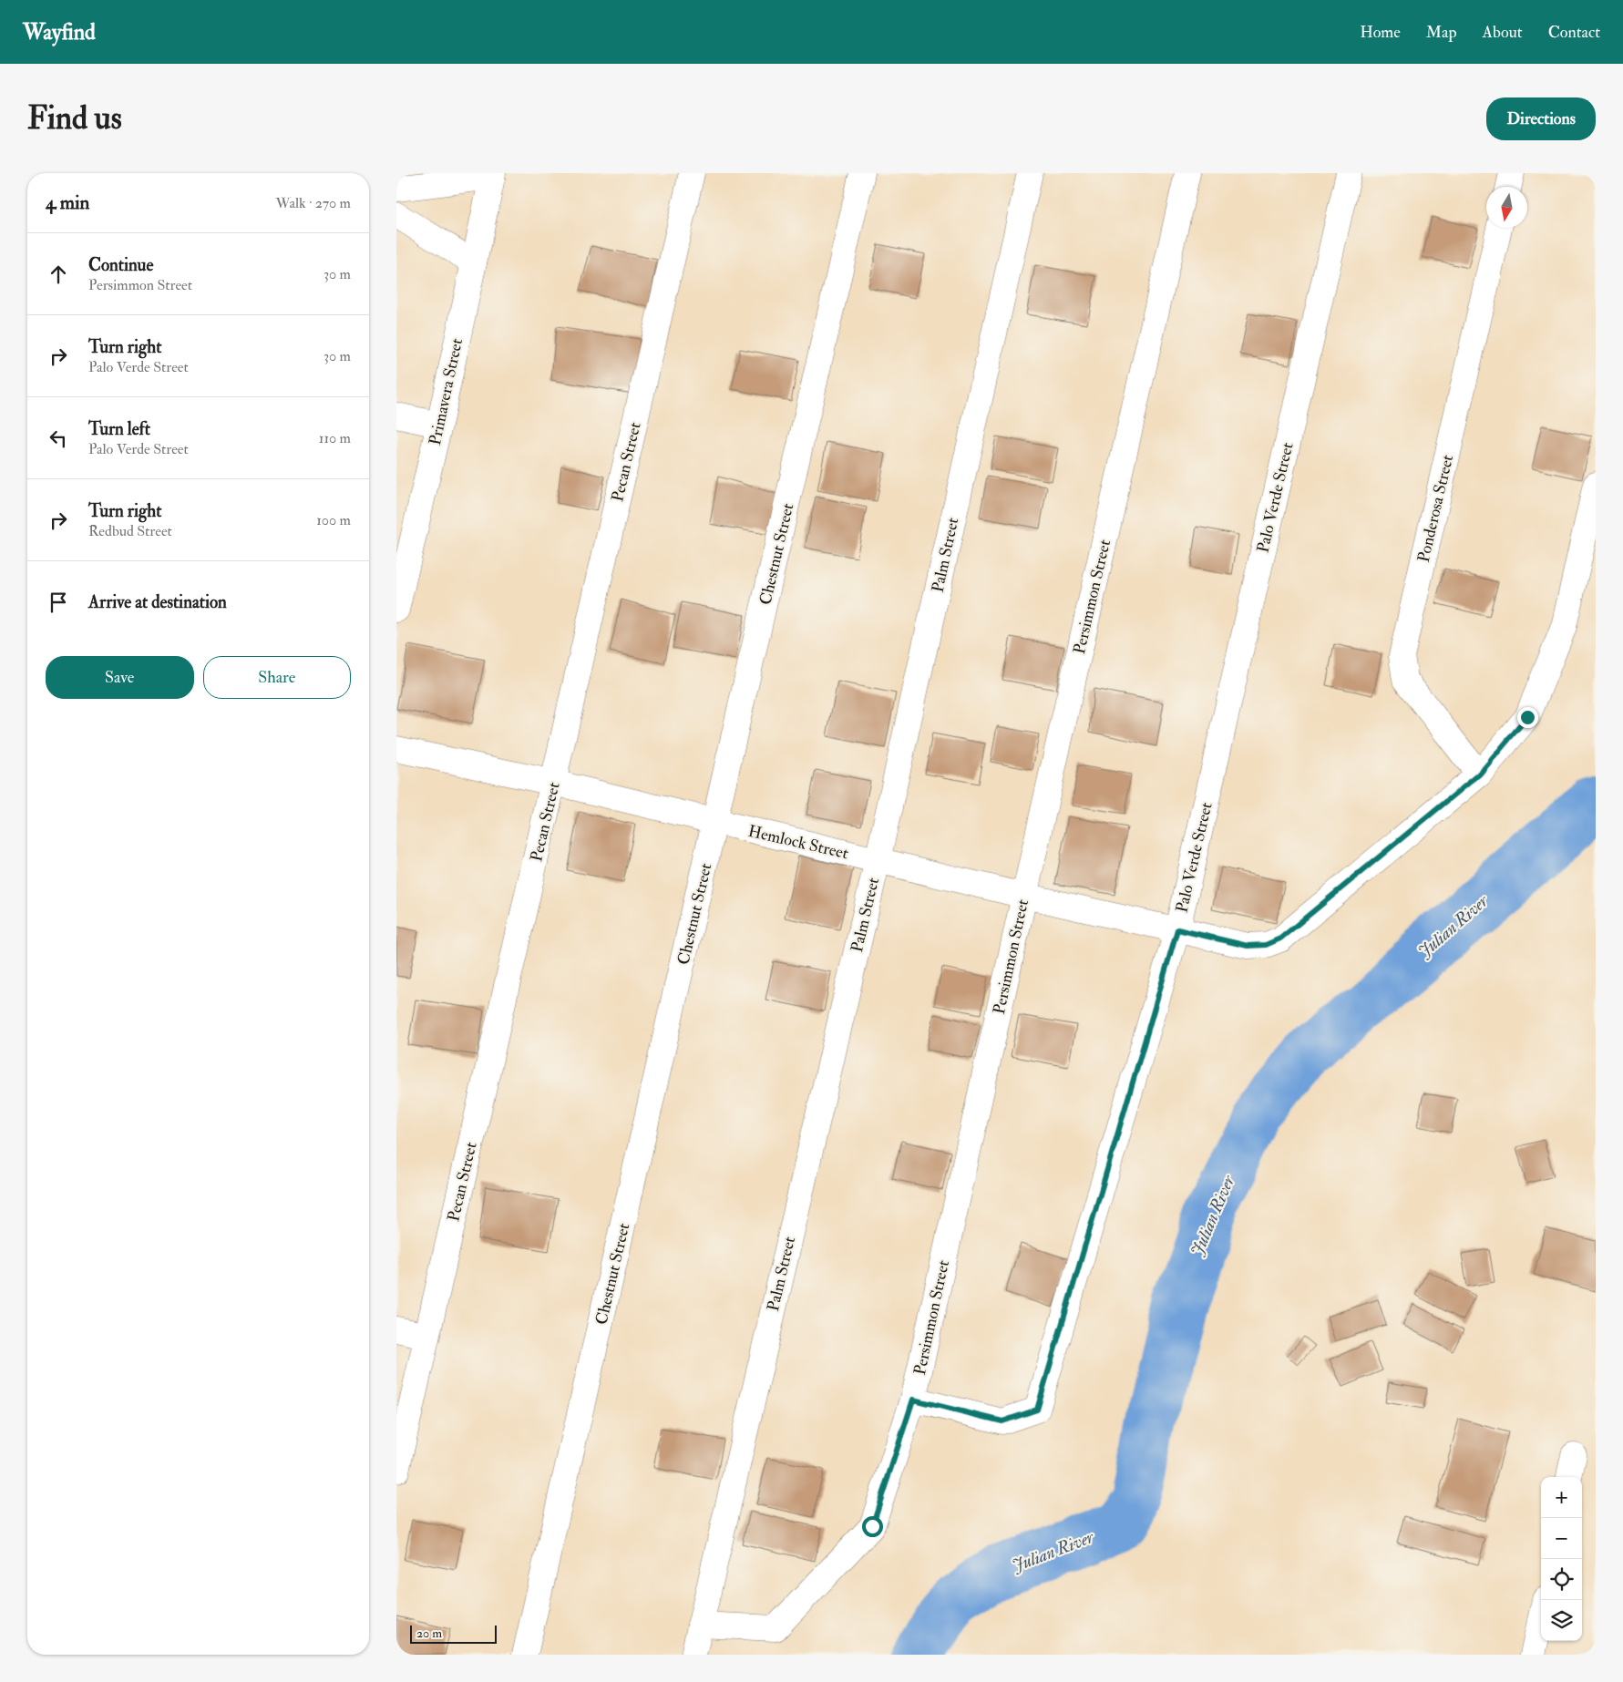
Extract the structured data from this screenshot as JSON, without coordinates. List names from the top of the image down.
{
  "streets": {
    "street": [
      "Primavera Street",
      "Pecan Street",
      "Palo Verde Street",
      "Ponderosa Street",
      "Chestnut Street",
      "Palm Street",
      "Persimmon Street",
      "Hemlock Street"
    ]
  },
  "crossings": [
    ["Pecan Street", "Hemlock Street"],
    ["Palo Verde Street", "Persimmon Street"],
    ["Palo Verde Street", "Hemlock Street"],
    ["Ponderosa Street", "Hemlock Street"],
    ["Chestnut Street", "Hemlock Street"],
    ["Palm Street", "Persimmon Street"],
    ["Palm Street", "Hemlock Street"],
    ["Persimmon Street", "Hemlock Street"]
  ],
  "water": ["Julian River"],
  "scale_bar": "20 m",
  "north": "bottom",
  "page": {
    "header": "Wayfind",
    "nav": [
      "Home",
      "Map",
      "About",
      "Contact"
    ],
    "buttons": [
      "Directions",
      ["Save", "Share"]
    ],
    "title": "Find us",
    "heading": ["4 min", "Walk · 270 m"],
    "list": [
      ["Continue", "Persimmon Street", "30 m"],
      ["Turn right", "Palo Verde Street", "30 m"],
      ["Turn left", "Palo Verde Street", "110 m"],
      ["Turn right", "Redbud Street", "100 m"],
      "Arrive at destination"
    ],
    "map_buttons": ["+", "−"],
    "scale": "20 m"
  }
}
